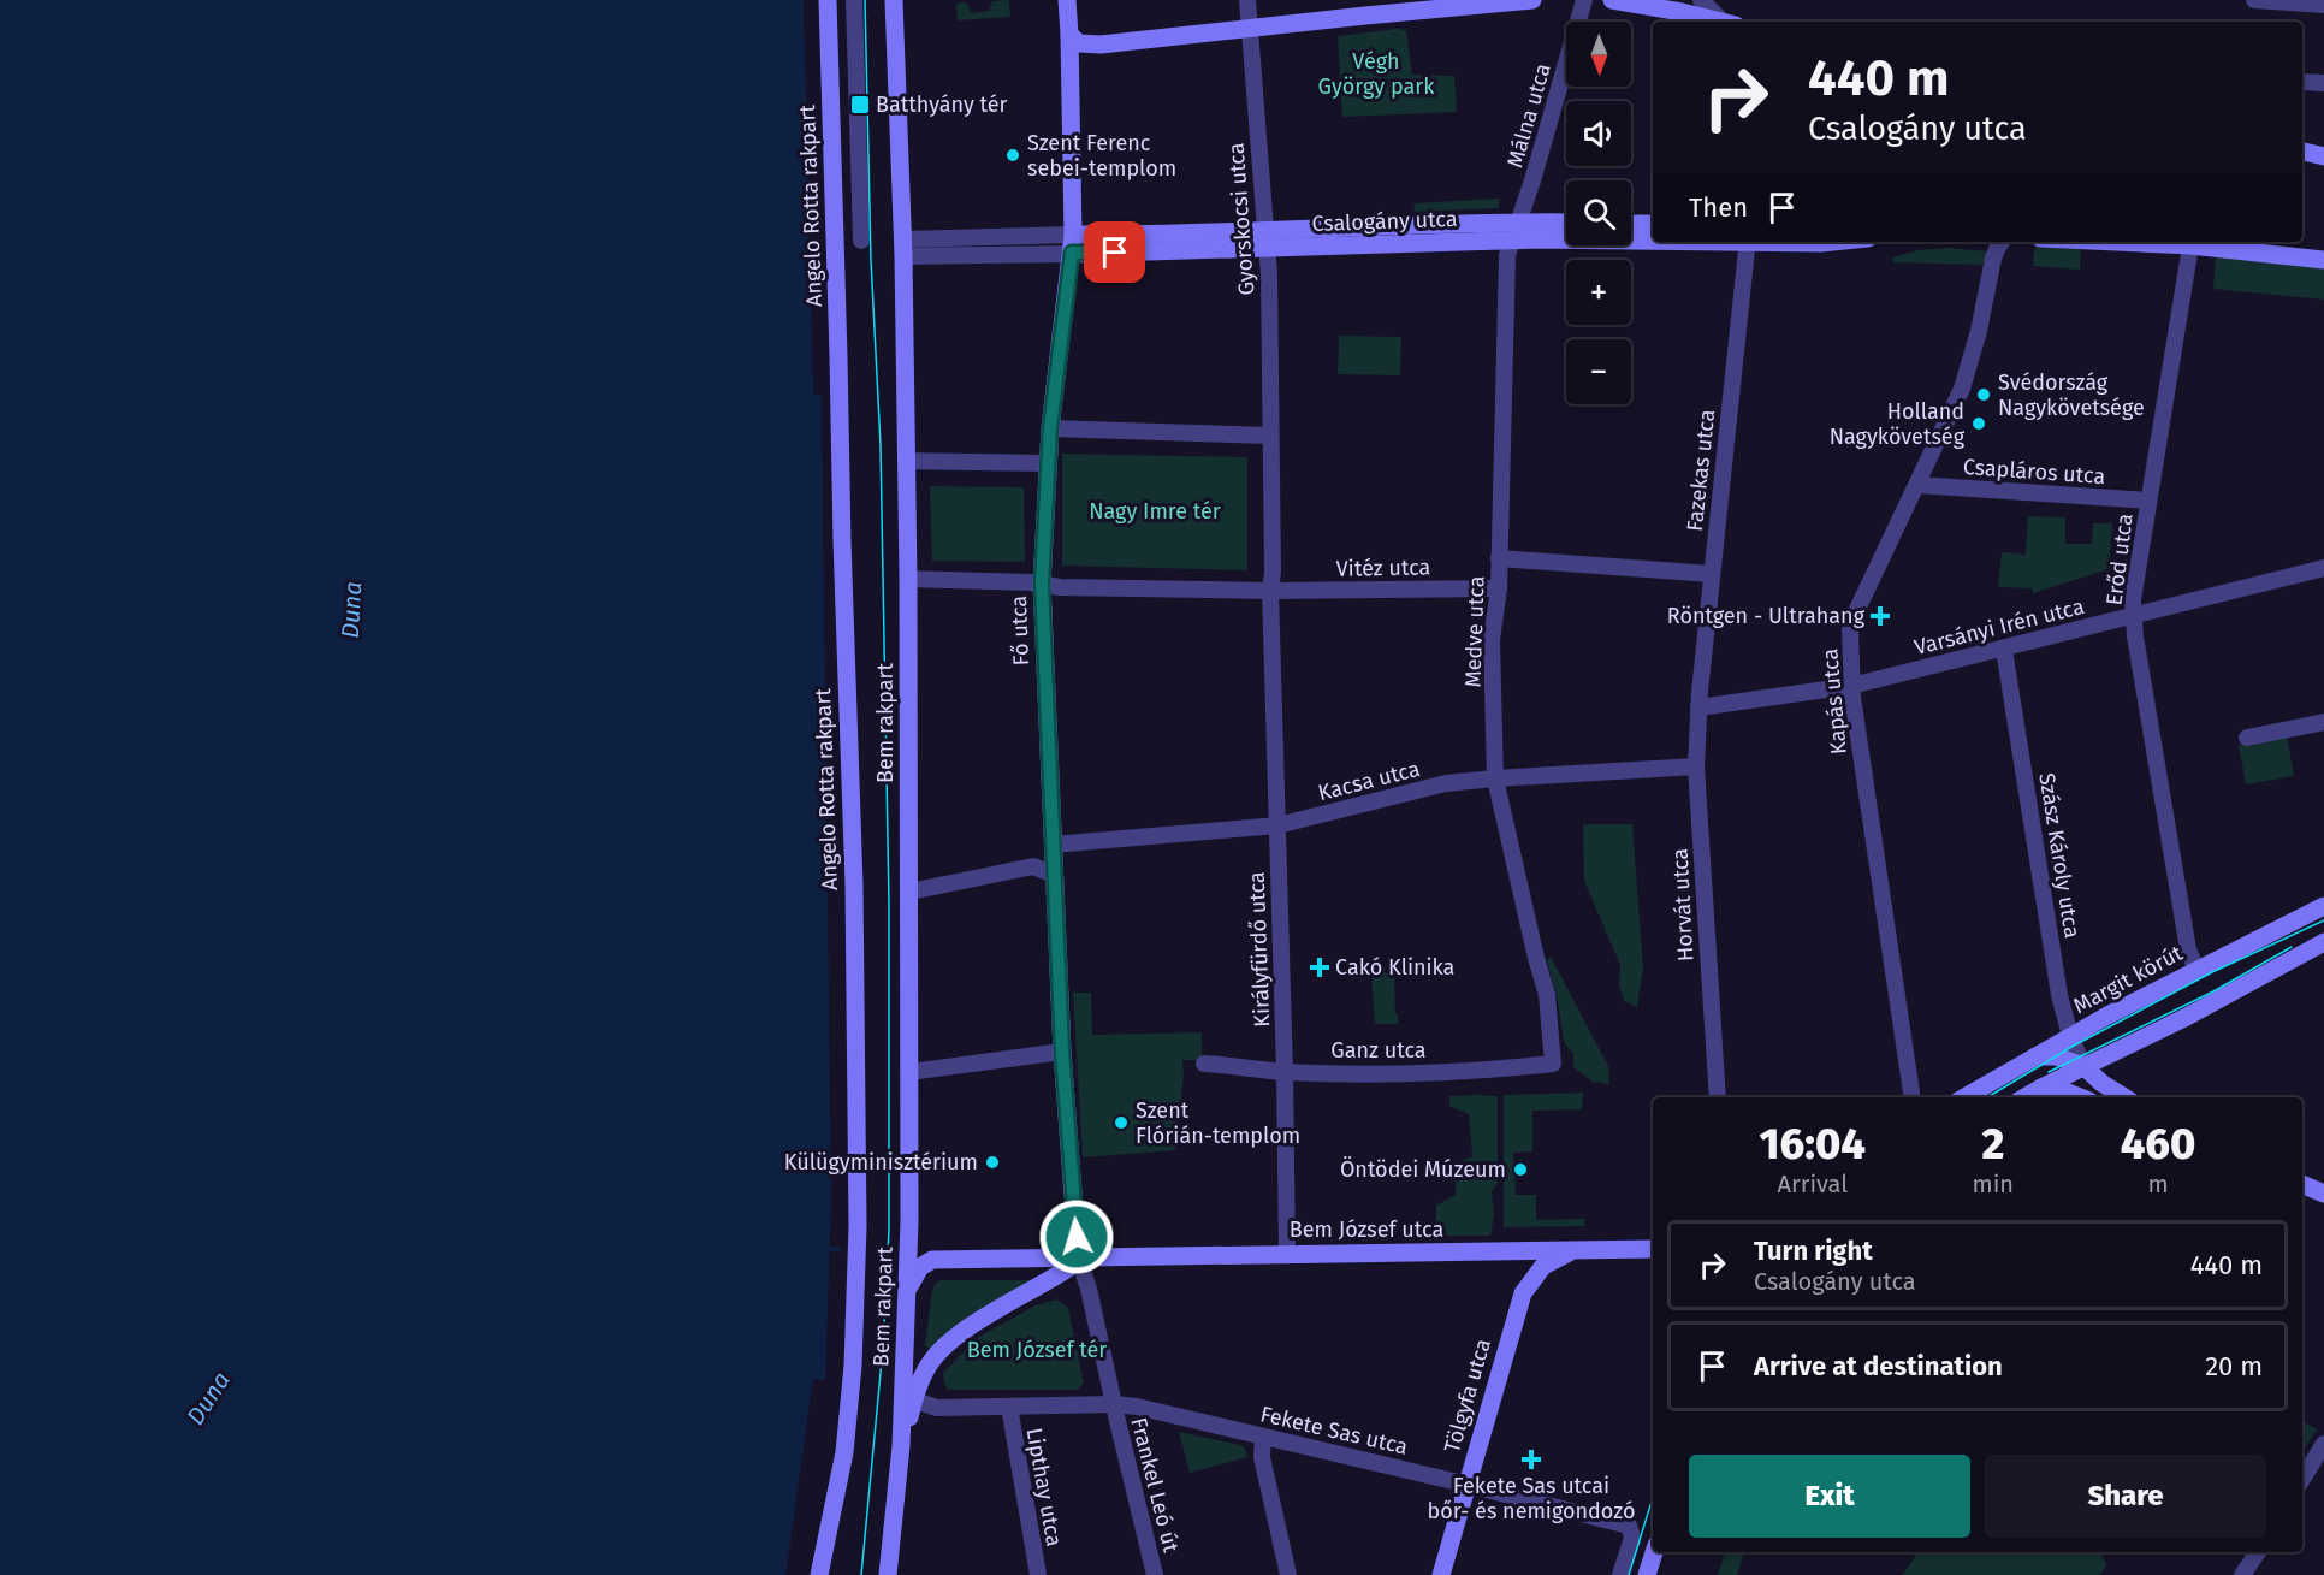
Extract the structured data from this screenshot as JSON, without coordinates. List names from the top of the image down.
{
  "streets": {
    "street": [
      "Málna utca",
      "Angelo Rotta rakpart",
      "Gyorskocsi utca",
      "Csalogány utca",
      "Fazekas utca",
      "Csapláros utca",
      "Erőd utca",
      "Vitéz utca",
      "Varsányi Irén utca",
      "Fő utca",
      "Medve utca",
      "Kapás utca",
      "Bem rakpart",
      "Kacsa utca",
      "Szász Károly utca",
      "Horvát utca",
      "Királyfürdő utca",
      "Margit körút",
      "Ganz utca",
      "Bem József utca",
      "Tölgyfa utca",
      "Fekete Sas utca",
      "Frankel Leó út",
      "Lipthay utca"
    ]
  },
  "crossings": [
    ["Málna utca", "Csalogány utca"],
    ["Málna utca", "Medve utca"],
    ["Gyorskocsi utca", "Csalogány utca"],
    ["Csalogány utca", "Fő utca"],
    ["Csalogány utca", "Medve utca"],
    ["Csalogány utca", "Bem rakpart"],
    ["Fazekas utca", "Horvát utca"],
    ["Csapláros utca", "Erőd utca"],
    ["Csapláros utca", "Kapás utca"],
    ["Erőd utca", "Varsányi Irén utca"],
    ["Erőd utca", "Margit körút"],
    ["Vitéz utca", "Medve utca"],
    ["Varsányi Irén utca", "Kapás utca"],
    ["Varsányi Irén utca", "Szász Károly utca"],
    ["Fő utca", "Kacsa utca"],
    ["Fő utca", "Bem József utca"],
    ["Medve utca", "Kacsa utca"],
    ["Medve utca", "Ganz utca"],
    ["Kacsa utca", "Horvát utca"],
    ["Kacsa utca", "Királyfürdő utca"],
    ["Szász Károly utca", "Margit körút"],
    ["Királyfürdő utca", "Ganz utca"],
    ["Királyfürdő utca", "Bem József utca"],
    ["Bem József utca", "Tölgyfa utca"],
    ["Tölgyfa utca", "Fekete Sas utca"],
    ["Fekete Sas utca", "Frankel Leó út"]
  ],
  "water": ["Duna"],
  "parks": ["Végh György park", "Nagy Imre tér", "Bem József tér"],
  "places": {
    "transit": ["Batthyány tér"],
    "other": [
      "Szent Ferenc sebei-templom",
      "Svédország Nagykövetsége",
      "Holland Nagykövetség",
      "Szent Flórián-templom",
      "Külügyminisztérium",
      "Öntödei Múzeum"
    ],
    "health": ["Röntgen - Ultrahang", "Cakó Klinika", "Fekete Sas utcai bőr- és nemigondozó"]
  },
  "north": "bottom",
  "page": {
    "map_buttons": ["+", "−"],
    "turn": ["440 m", "Csalogány utca"],
    "then": "Then",
    "eta": [
      "16:04",
      "Arrival",
      "2",
      "min",
      "460",
      "m"
    ],
    "list": [
      {
        "name": "Turn right",
        "note": "Csalogány utca",
        "value": "440 m"
      },
      {
        "name": "Arrive at destination",
        "value": "20 m"
      }
    ],
    "buttons": ["Exit", "Share"]
  }
}
